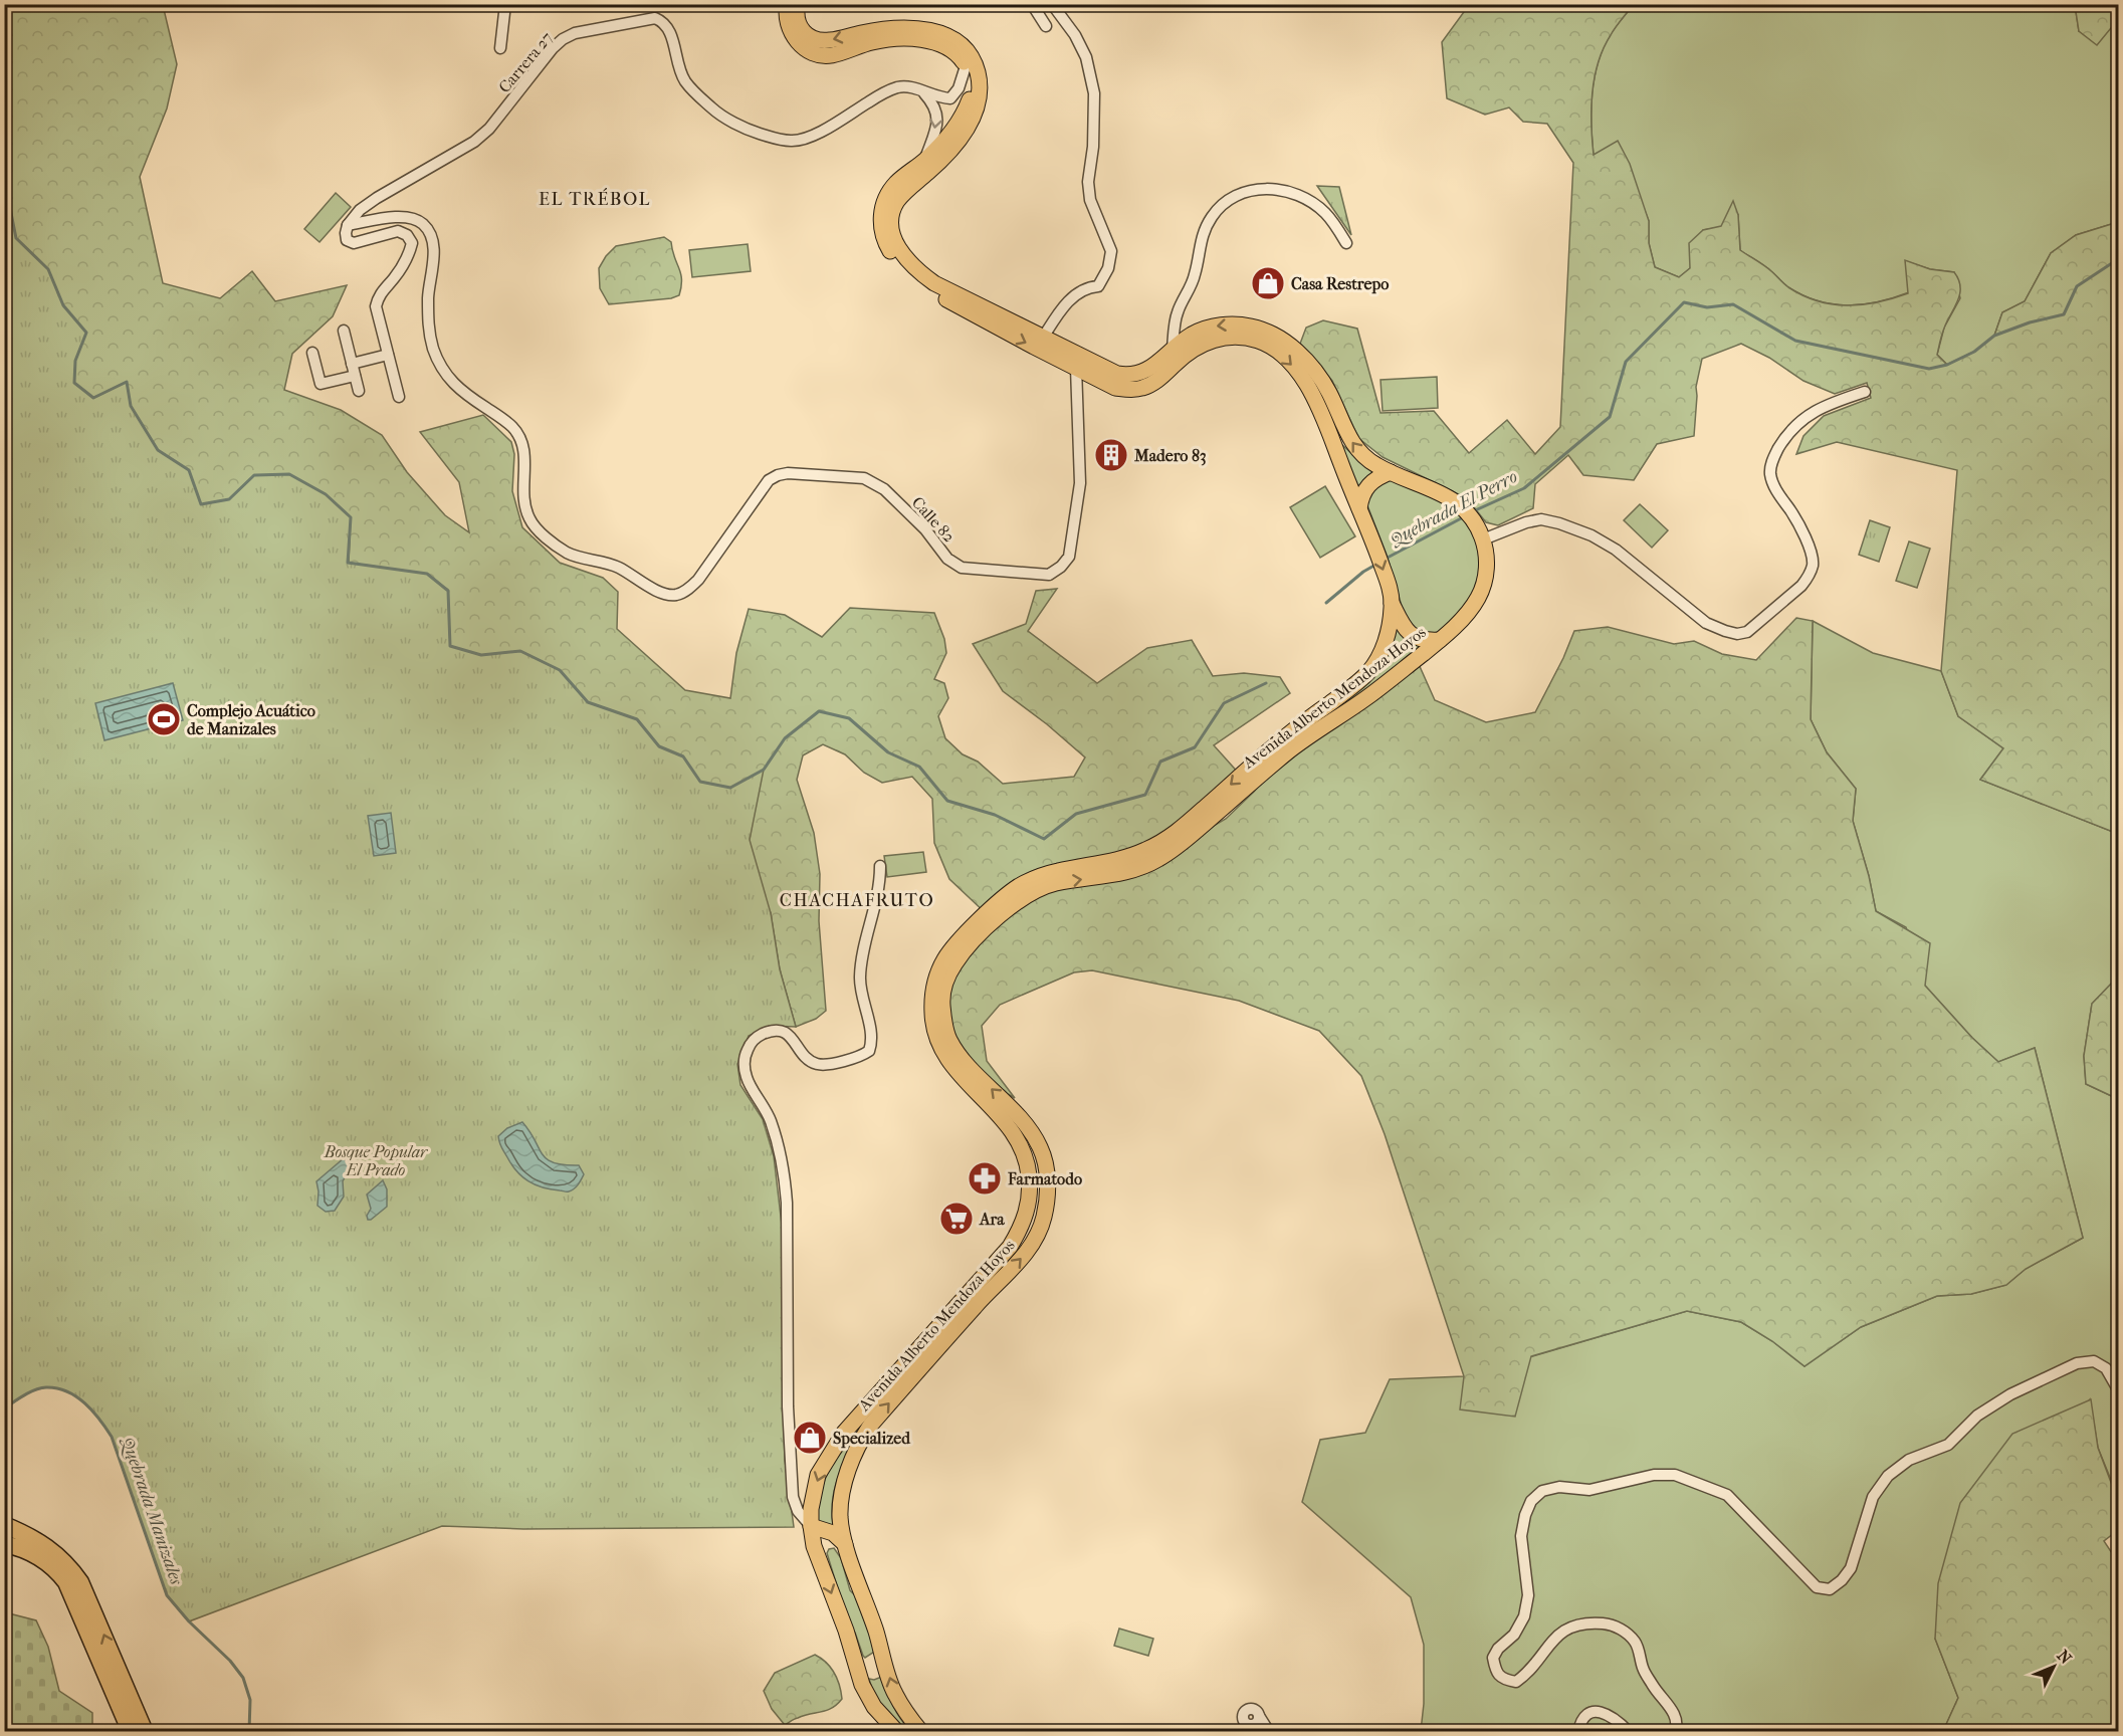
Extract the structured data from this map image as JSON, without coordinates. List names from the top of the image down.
{
  "streets": {
    "main road": ["Avenida Alberto Mendoza Hoyos"],
    "street": ["Carrera 27", "Calle 82"]
  },
  "crossings": [
    ["Carrera 27", "Calle 82"],
    ["Carrera 27", "Avenida Alberto Mendoza Hoyos"],
    ["Calle 82", "Avenida Alberto Mendoza Hoyos"]
  ],
  "districts": ["EL TRÉBOL", "CHACHAFRUTO"],
  "water": ["Quebrada El Perro", "Quebrada Manizales"],
  "parks": ["Bosque Popular El Prado"],
  "places": {
    "shop": ["Casa Restrepo", "Specialized"],
    "building": ["Madero 83"],
    "sports": ["Complejo Acuático de Manizales"],
    "pharmacy": ["Farmatodo"],
    "supermarket": ["Ara"]
  },
  "north": "top right"
}
